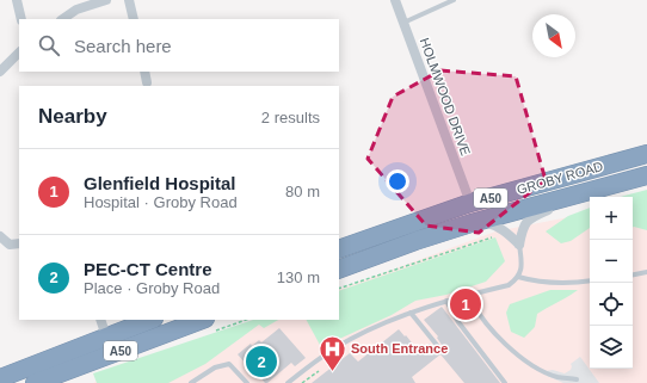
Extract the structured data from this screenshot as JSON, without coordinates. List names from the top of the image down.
{
  "streets": {
    "highway": ["GROBY ROAD", "A50"],
    "street": ["HOLMWOOD DRIVE"]
  },
  "crossings": [
    ["HOLMWOOD DRIVE", "GROBY ROAD"]
  ],
  "places": {
    "hospital": ["South Entrance"]
  },
  "north": "bottom right",
  "page": {
    "search": "Search here",
    "heading": ["Nearby", "2 results"],
    "list": [
      {
        "mark": "1",
        "name": "Glenfield Hospital",
        "note": "Hospital · Groby Road",
        "value": "80 m"
      },
      {
        "mark": "2",
        "name": "PEC-CT Centre",
        "note": "Place · Groby Road",
        "value": "130 m"
      }
    ],
    "map_buttons": ["+", "−"],
    "pins": ["1", "2"]
  }
}
